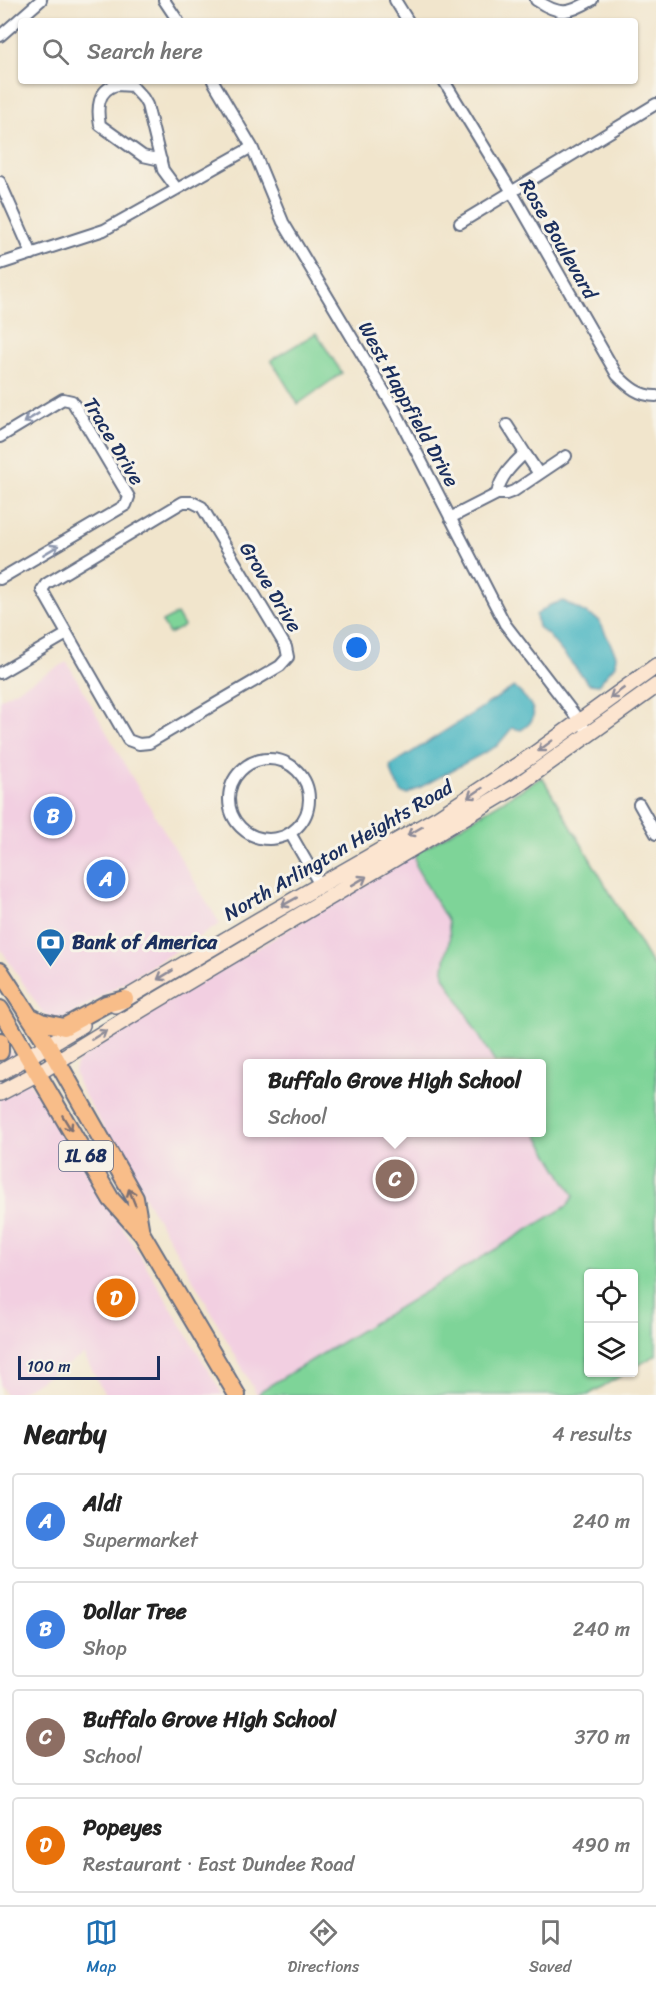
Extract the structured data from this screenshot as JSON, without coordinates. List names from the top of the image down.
{
  "streets": {
    "main road": ["North Arlington Heights Road", "IL 68"],
    "street": [
      "Rose Boulevard",
      "West Happfield Drive",
      "Trace Drive",
      "Grove Drive"
    ]
  },
  "crossings": [
    ["West Happfield Drive", "North Arlington Heights Road"],
    ["North Arlington Heights Road", "IL 68"]
  ],
  "places": {
    "bank": ["Bank of America"]
  },
  "scale_bar": "100 m",
  "page": {
    "search": "Search here",
    "pins": [
      "B",
      "A",
      "C",
      "D"
    ],
    "popup": ["Buffalo Grove High School", "School"],
    "scale": "100 m",
    "heading": ["Nearby", "4 results"],
    "list": [
      {
        "mark": "A",
        "name": "Aldi",
        "note": "Supermarket",
        "value": "240 m"
      },
      {
        "mark": "B",
        "name": "Dollar Tree",
        "note": "Shop",
        "value": "240 m"
      },
      {
        "mark": "C",
        "name": "Buffalo Grove High School",
        "note": "School",
        "value": "370 m"
      },
      {
        "mark": "D",
        "name": "Popeyes",
        "note": "Restaurant · East Dundee Road",
        "value": "490 m"
      }
    ],
    "nav": ["Map", "Directions", "Saved"]
  }
}
